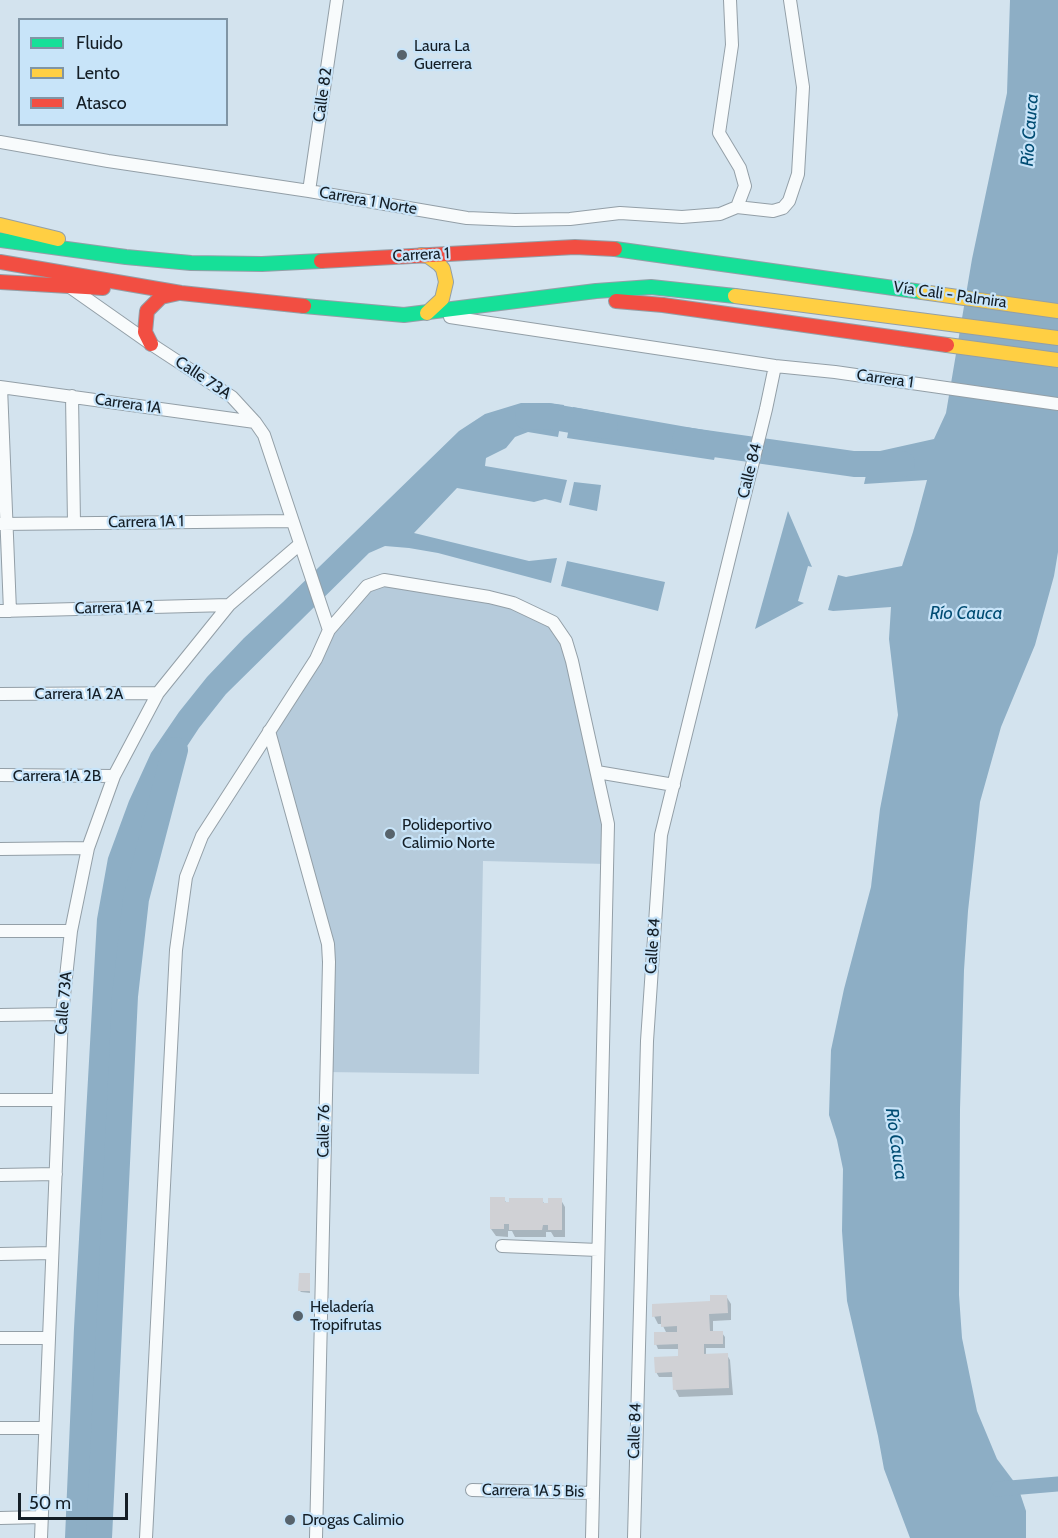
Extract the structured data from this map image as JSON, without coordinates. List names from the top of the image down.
{
  "streets": {
    "main road": ["Carrera 1", "Vía Cali - Palmira"],
    "street": [
      "Calle 82",
      "Carrera 1 Norte",
      "Calle 73A",
      "Carrera 1A",
      "Calle 84",
      "Carrera 1A 1",
      "Carrera 1A 2",
      "Carrera 1A 2A",
      "Carrera 1A 2B",
      "Calle 76",
      "Carrera 1A 5 Bis"
    ]
  },
  "crossings": [
    ["Calle 82", "Carrera 1 Norte"],
    ["Carrera 1", "Vía Cali - Palmira"],
    ["Carrera 1", "Calle 84"],
    ["Calle 73A", "Carrera 1A"],
    ["Calle 73A", "Carrera 1A 1"],
    ["Calle 73A", "Carrera 1A 2"],
    ["Calle 73A", "Carrera 1A 2A"],
    ["Calle 73A", "Carrera 1A 2B"]
  ],
  "water": ["Río Cauca"],
  "places": [
    "Laura La Guerrera",
    "Polideportivo Calimio Norte",
    "Heladería Tropifrutas",
    "Drogas Calimio"
  ],
  "legend": ["Fluido", "Lento", "Atasco"],
  "scale_bar": "50 m"
}
